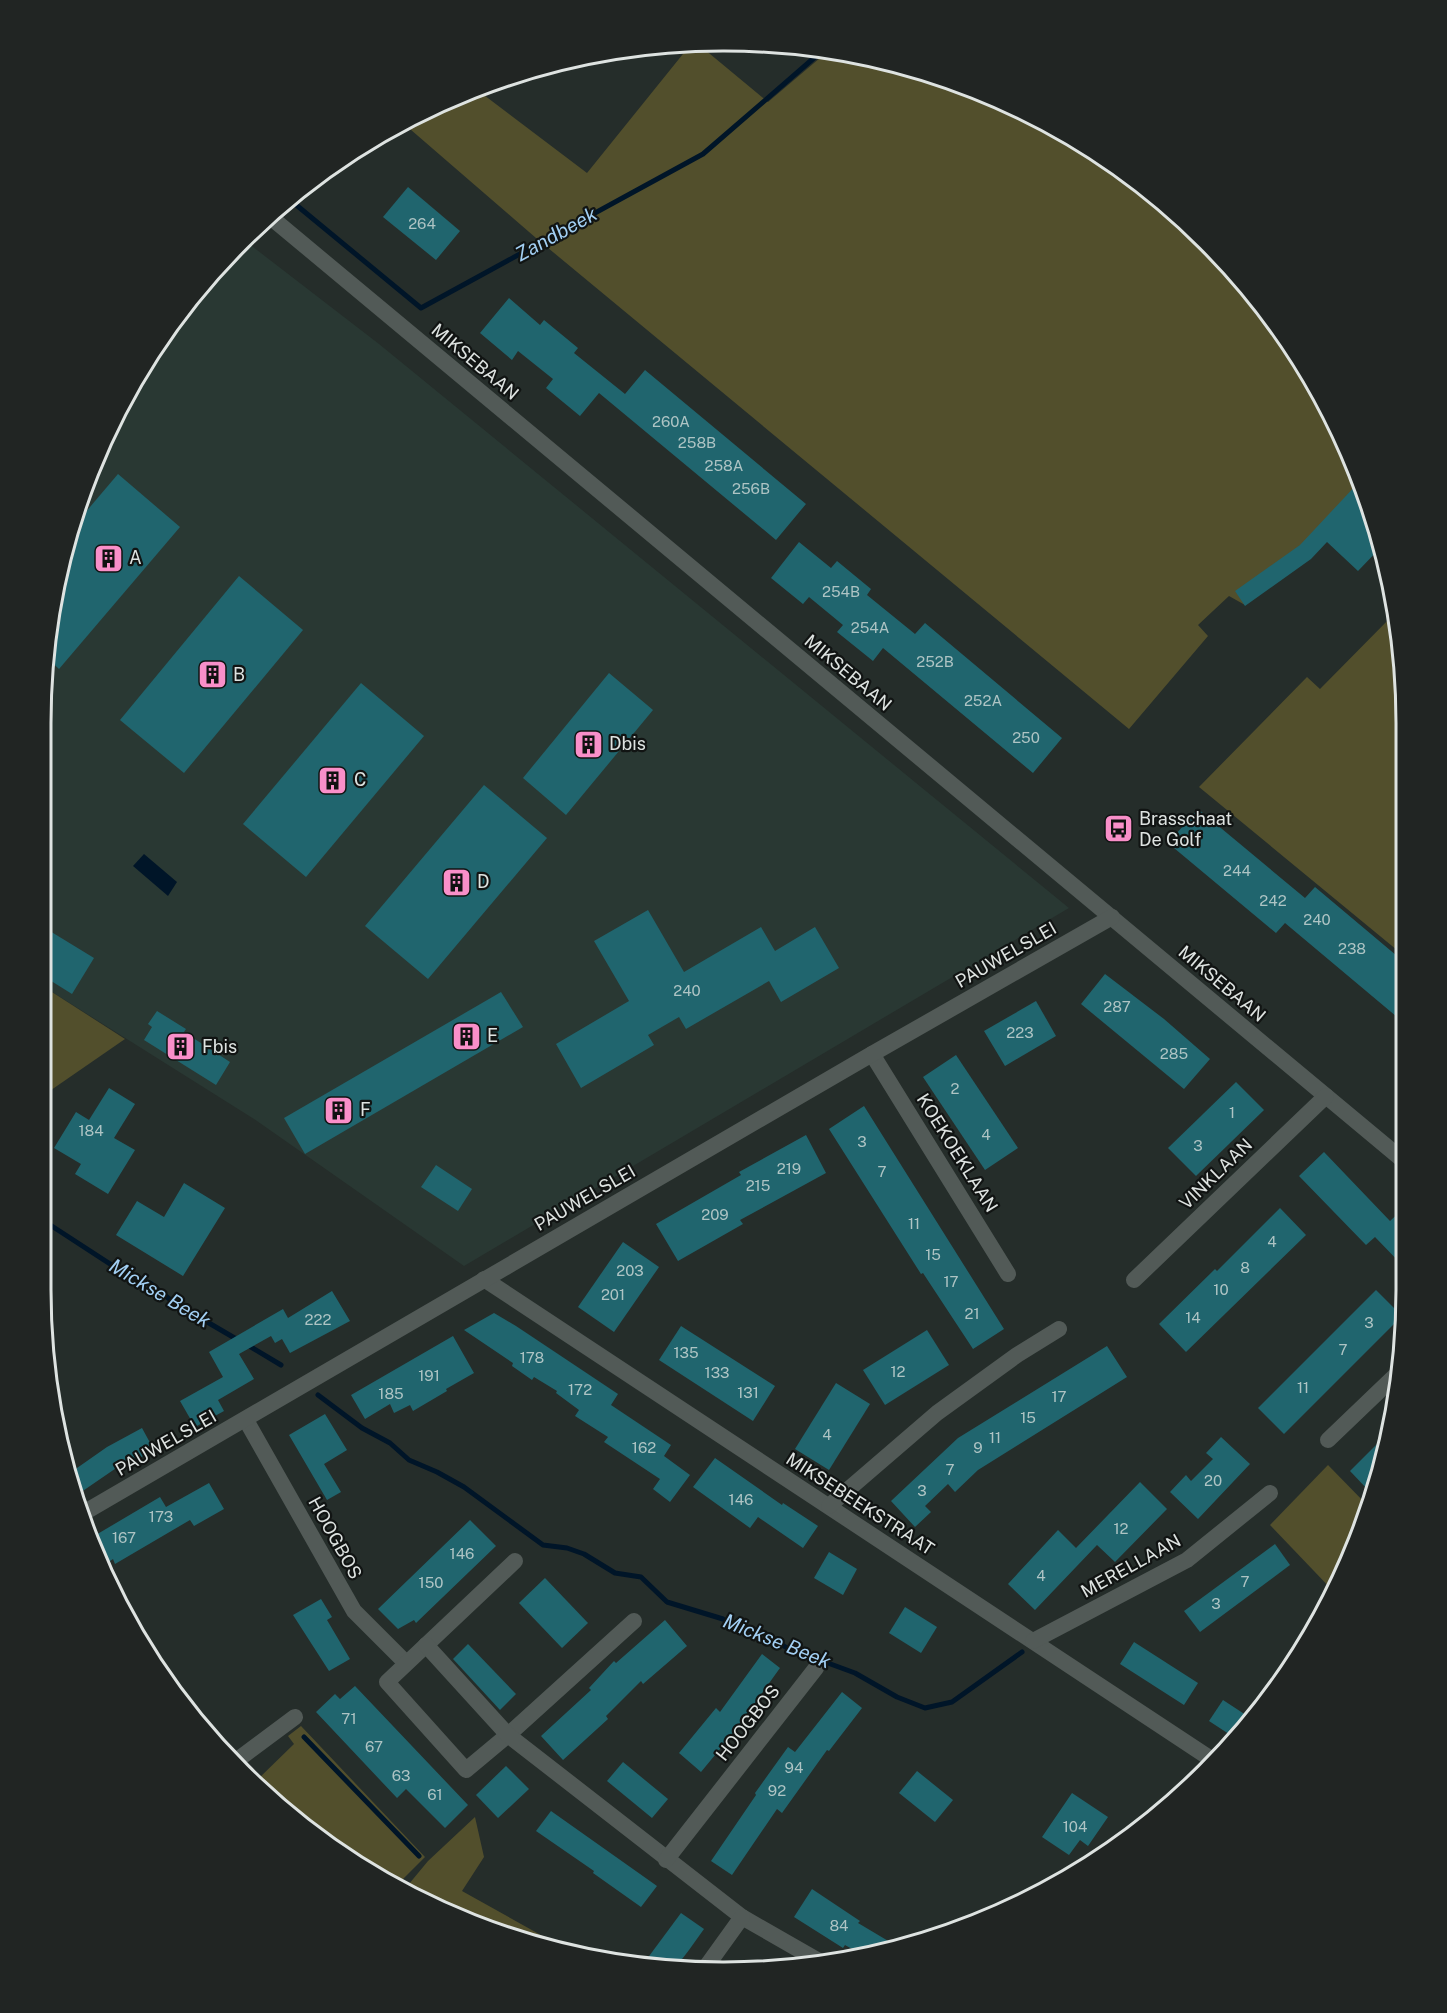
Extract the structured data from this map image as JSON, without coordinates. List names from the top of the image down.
{
  "streets": {
    "street": [
      "MIKSEBAAN",
      "PAUWELSLEI",
      "KOEKOEKLAAN",
      "VINKLAAN",
      "MIKSEBEEKSTRAAT",
      "HOOGBOS",
      "MERELLAAN"
    ]
  },
  "crossings": [
    ["MIKSEBAAN", "PAUWELSLEI"],
    ["MIKSEBAAN", "VINKLAAN"],
    ["PAUWELSLEI", "KOEKOEKLAAN"],
    ["PAUWELSLEI", "MIKSEBEEKSTRAAT"],
    ["PAUWELSLEI", "HOOGBOS"],
    ["MIKSEBEEKSTRAAT", "MERELLAAN"]
  ],
  "water": ["Zandbeek", "Mickse Beek"],
  "places": {
    "building": [
      "A",
      "B",
      "Dbis",
      "C",
      "D",
      "E",
      "Fbis",
      "F"
    ],
    "bus stop": ["Brasschaat De Golf"]
  },
  "house_numbers": [
    "264",
    "260A",
    "258B",
    "258A",
    "256B",
    "254B",
    "254A",
    "252B",
    "252A",
    "250",
    "244",
    "242",
    "240",
    "238",
    "240",
    "287",
    "223",
    "285",
    "2",
    "1",
    "184",
    "4",
    "3",
    "3",
    "219",
    "7",
    "215",
    "209",
    "11",
    "4",
    "15",
    "8",
    "203",
    "17",
    "10",
    "201",
    "21",
    "14",
    "222",
    "3",
    "7",
    "135",
    "178",
    "12",
    "133",
    "191",
    "11",
    "172",
    "131",
    "185",
    "17",
    "15",
    "4",
    "11",
    "162",
    "9",
    "7",
    "20",
    "3",
    "146",
    "173",
    "12",
    "167",
    "146",
    "4",
    "7",
    "150",
    "3",
    "71",
    "67",
    "94",
    "63",
    "92",
    "61",
    "104",
    "84"
  ]
}
